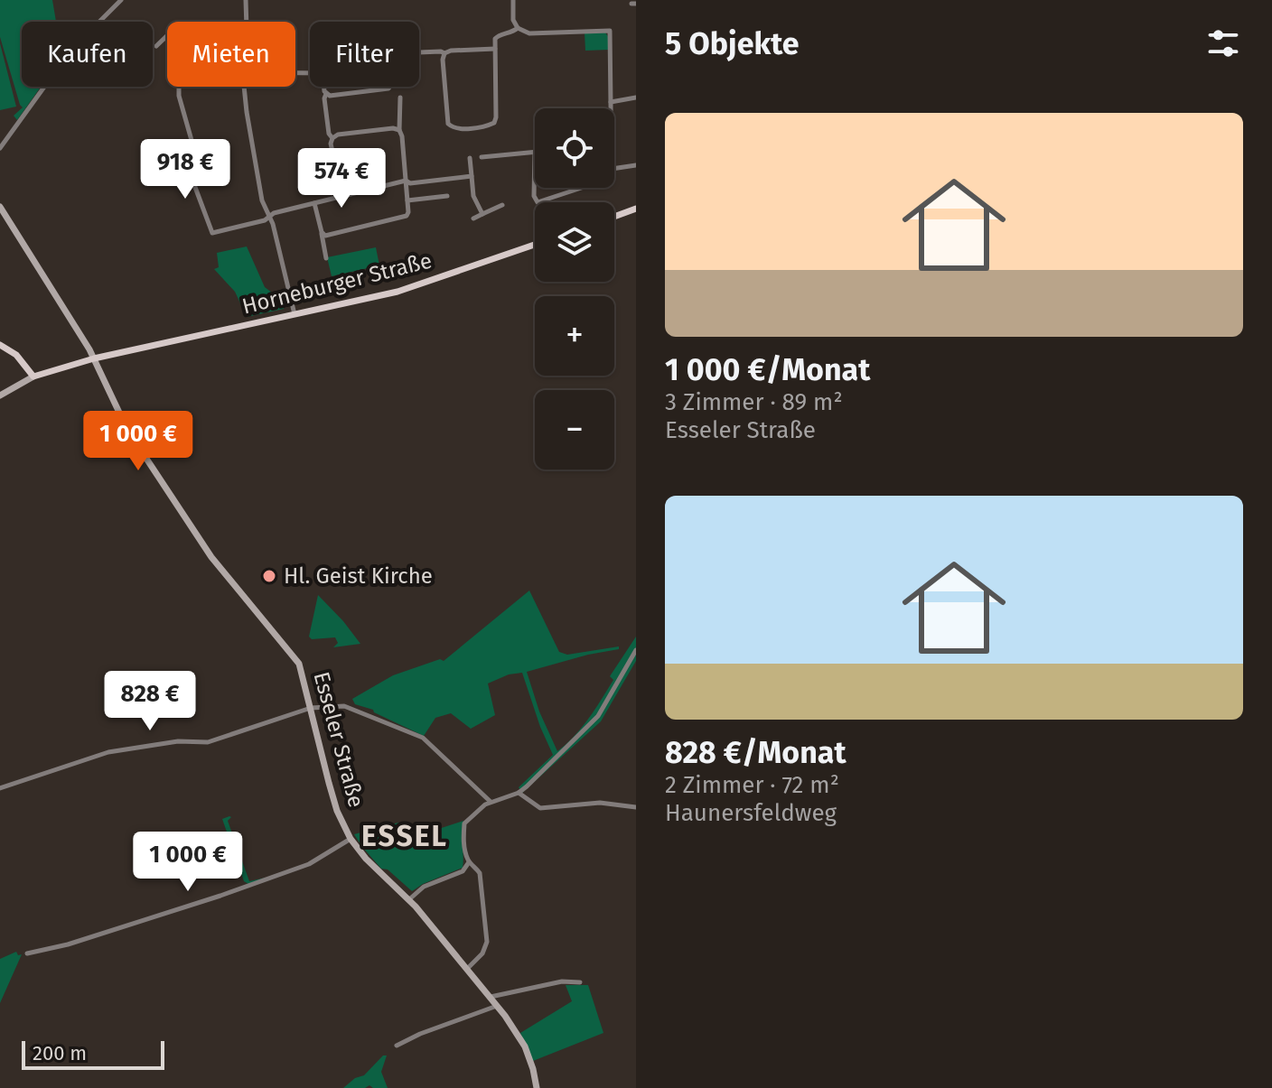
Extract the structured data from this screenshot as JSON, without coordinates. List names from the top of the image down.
{
  "streets": {
    "main road": ["Horneburger Straße", "Esseler Straße"]
  },
  "crossings": [
    ["Horneburger Straße", "Esseler Straße"]
  ],
  "districts": ["ESSEL"],
  "places": ["Hl. Geist Kirche"],
  "scale_bar": "200 m",
  "page": {
    "heading": "5 Objekte",
    "chip": ["Kaufen", "Mieten", "Filter"],
    "list": [
      {
        "name": "1 000 €/Monat",
        "note": "3 Zimmer · 89 m² · Esseler Straße"
      },
      {
        "name": "828 €/Monat",
        "note": "2 Zimmer · 72 m² · Haunersfeldweg"
      }
    ],
    "map_buttons": ["+", "−"],
    "price": [
      "918 €",
      "574 €",
      "1 000 €",
      "828 €",
      "1 000 €"
    ],
    "scale": "200 m"
  }
}
